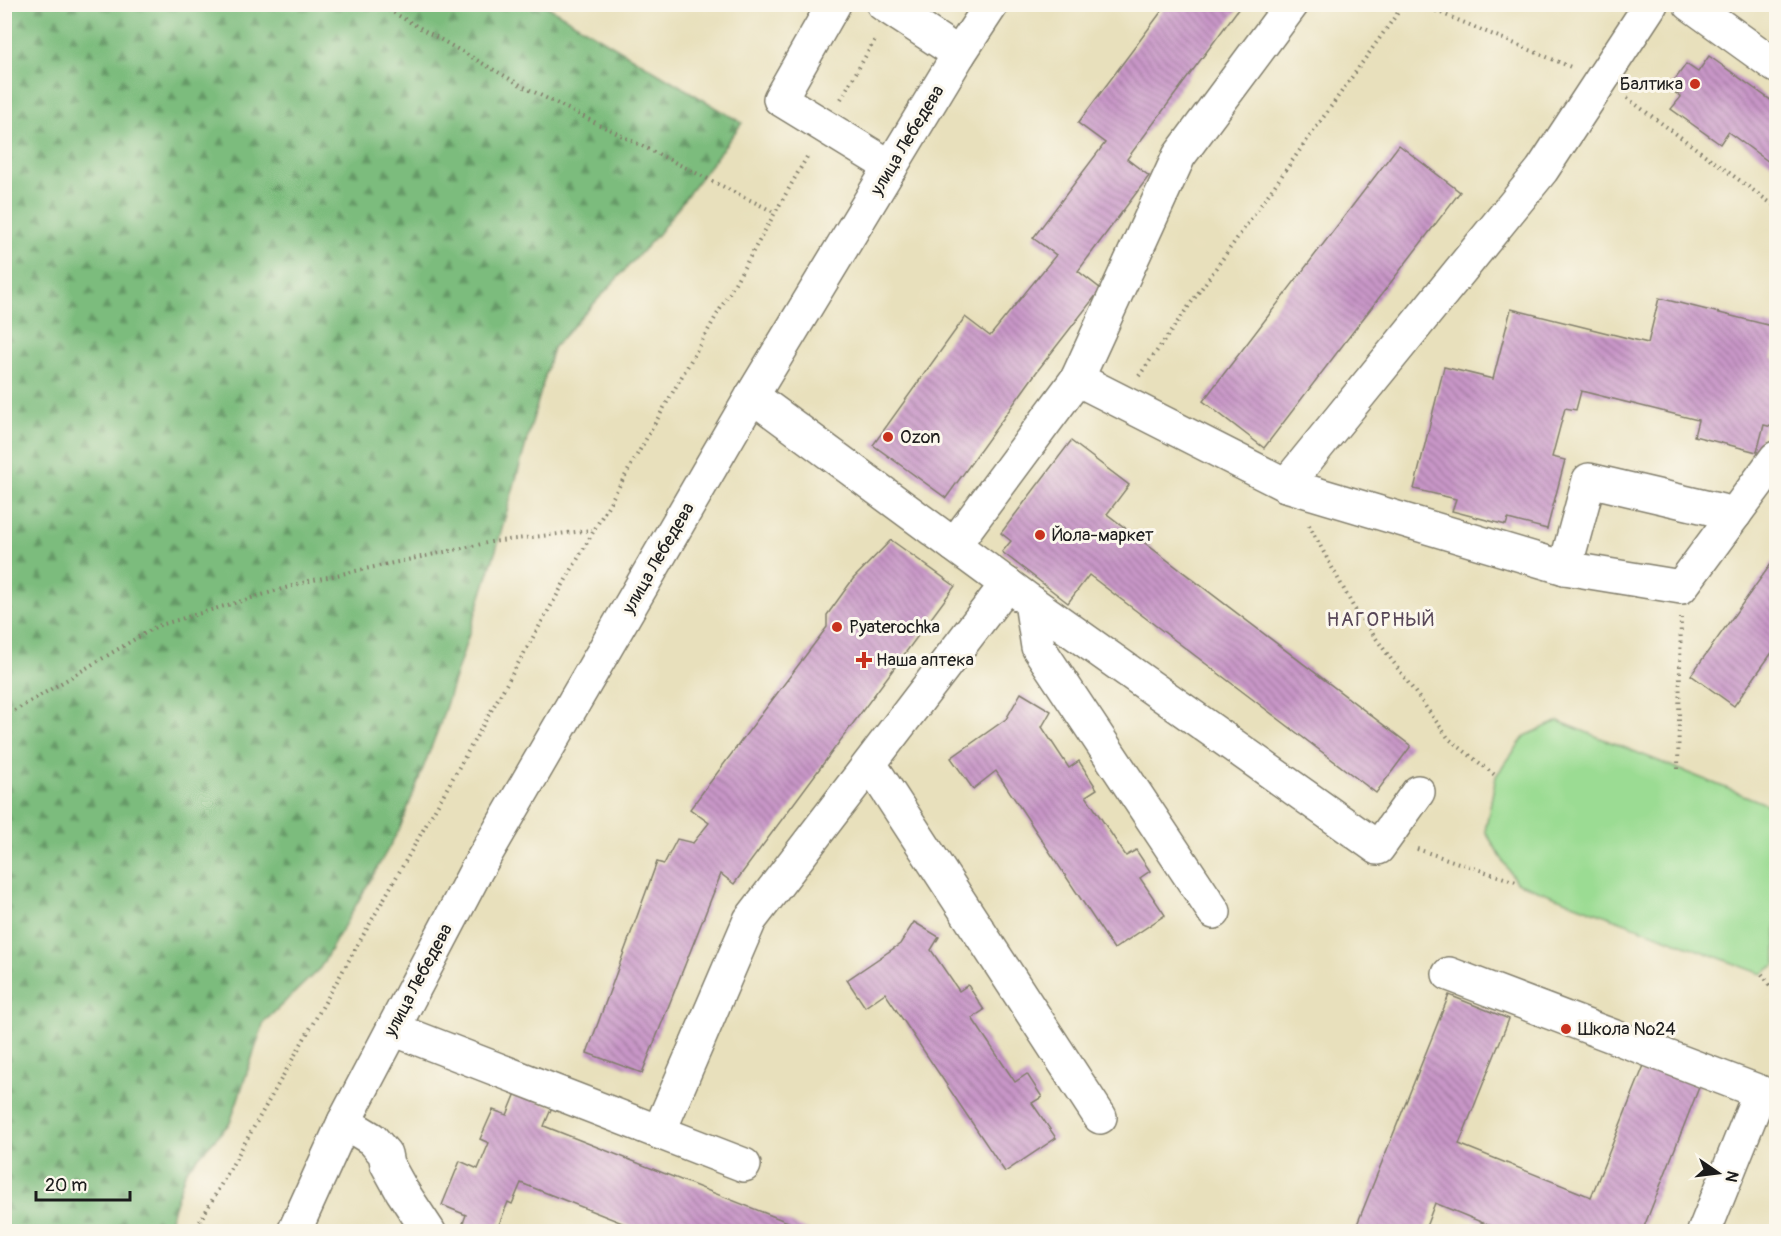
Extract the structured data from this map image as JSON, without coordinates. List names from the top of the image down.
{
  "streets": {
    "main road": ["улица Лебедева"]
  },
  "districts": ["НАГОРНЫЙ"],
  "places": {
    "other": [
      "Балтика",
      "Ozon",
      "Йола-маркет",
      "Pyaterochka",
      "Школа №24"
    ],
    "health": ["Наша аптека"]
  },
  "scale_bar": "20 m",
  "north": "right"
}
